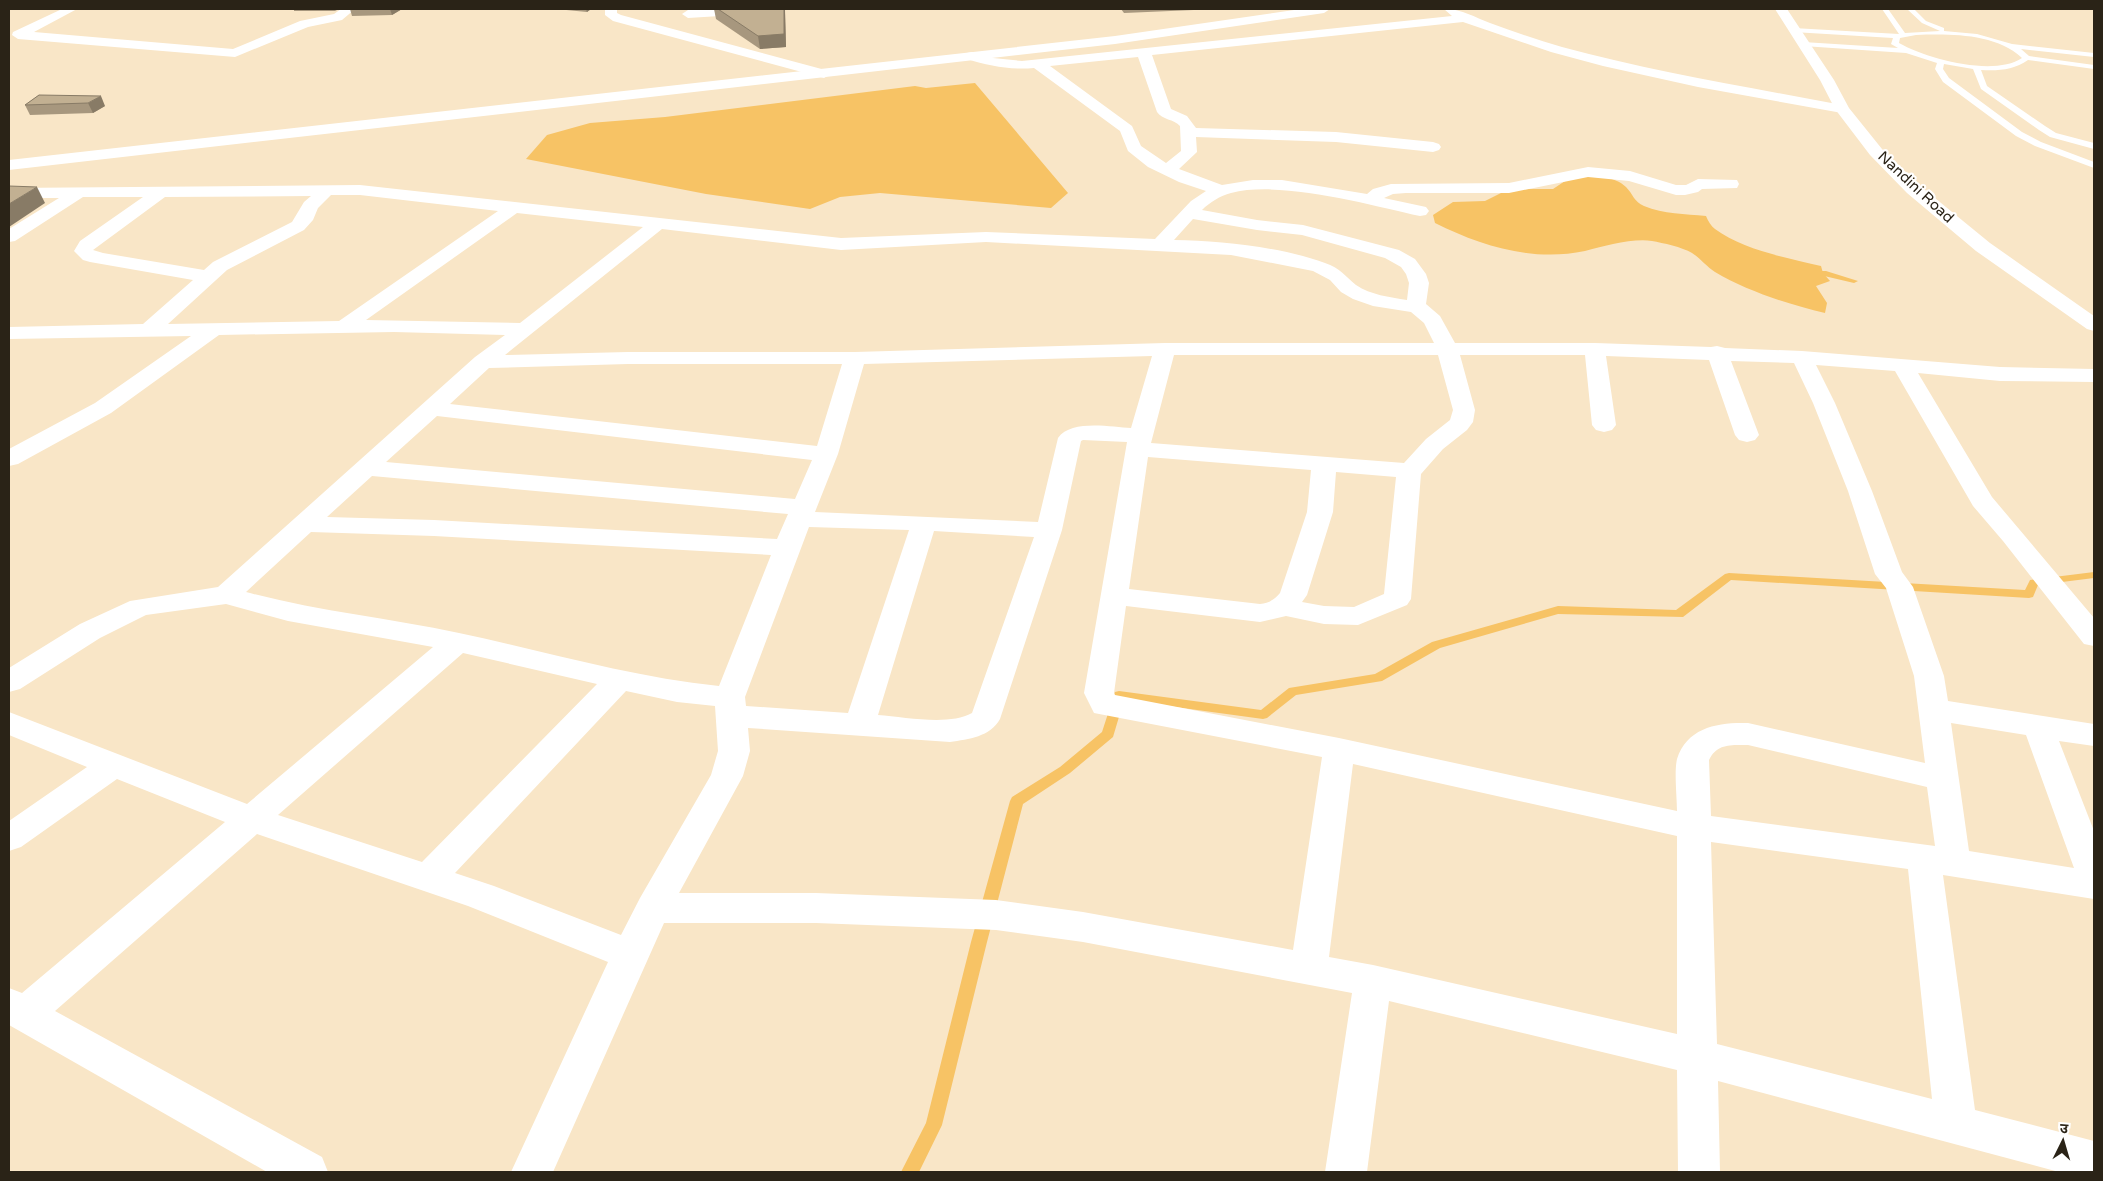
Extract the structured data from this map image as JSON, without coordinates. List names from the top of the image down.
{
  "streets": {
    "street": ["Nandini Road"]
  },
  "north": "top"
}
